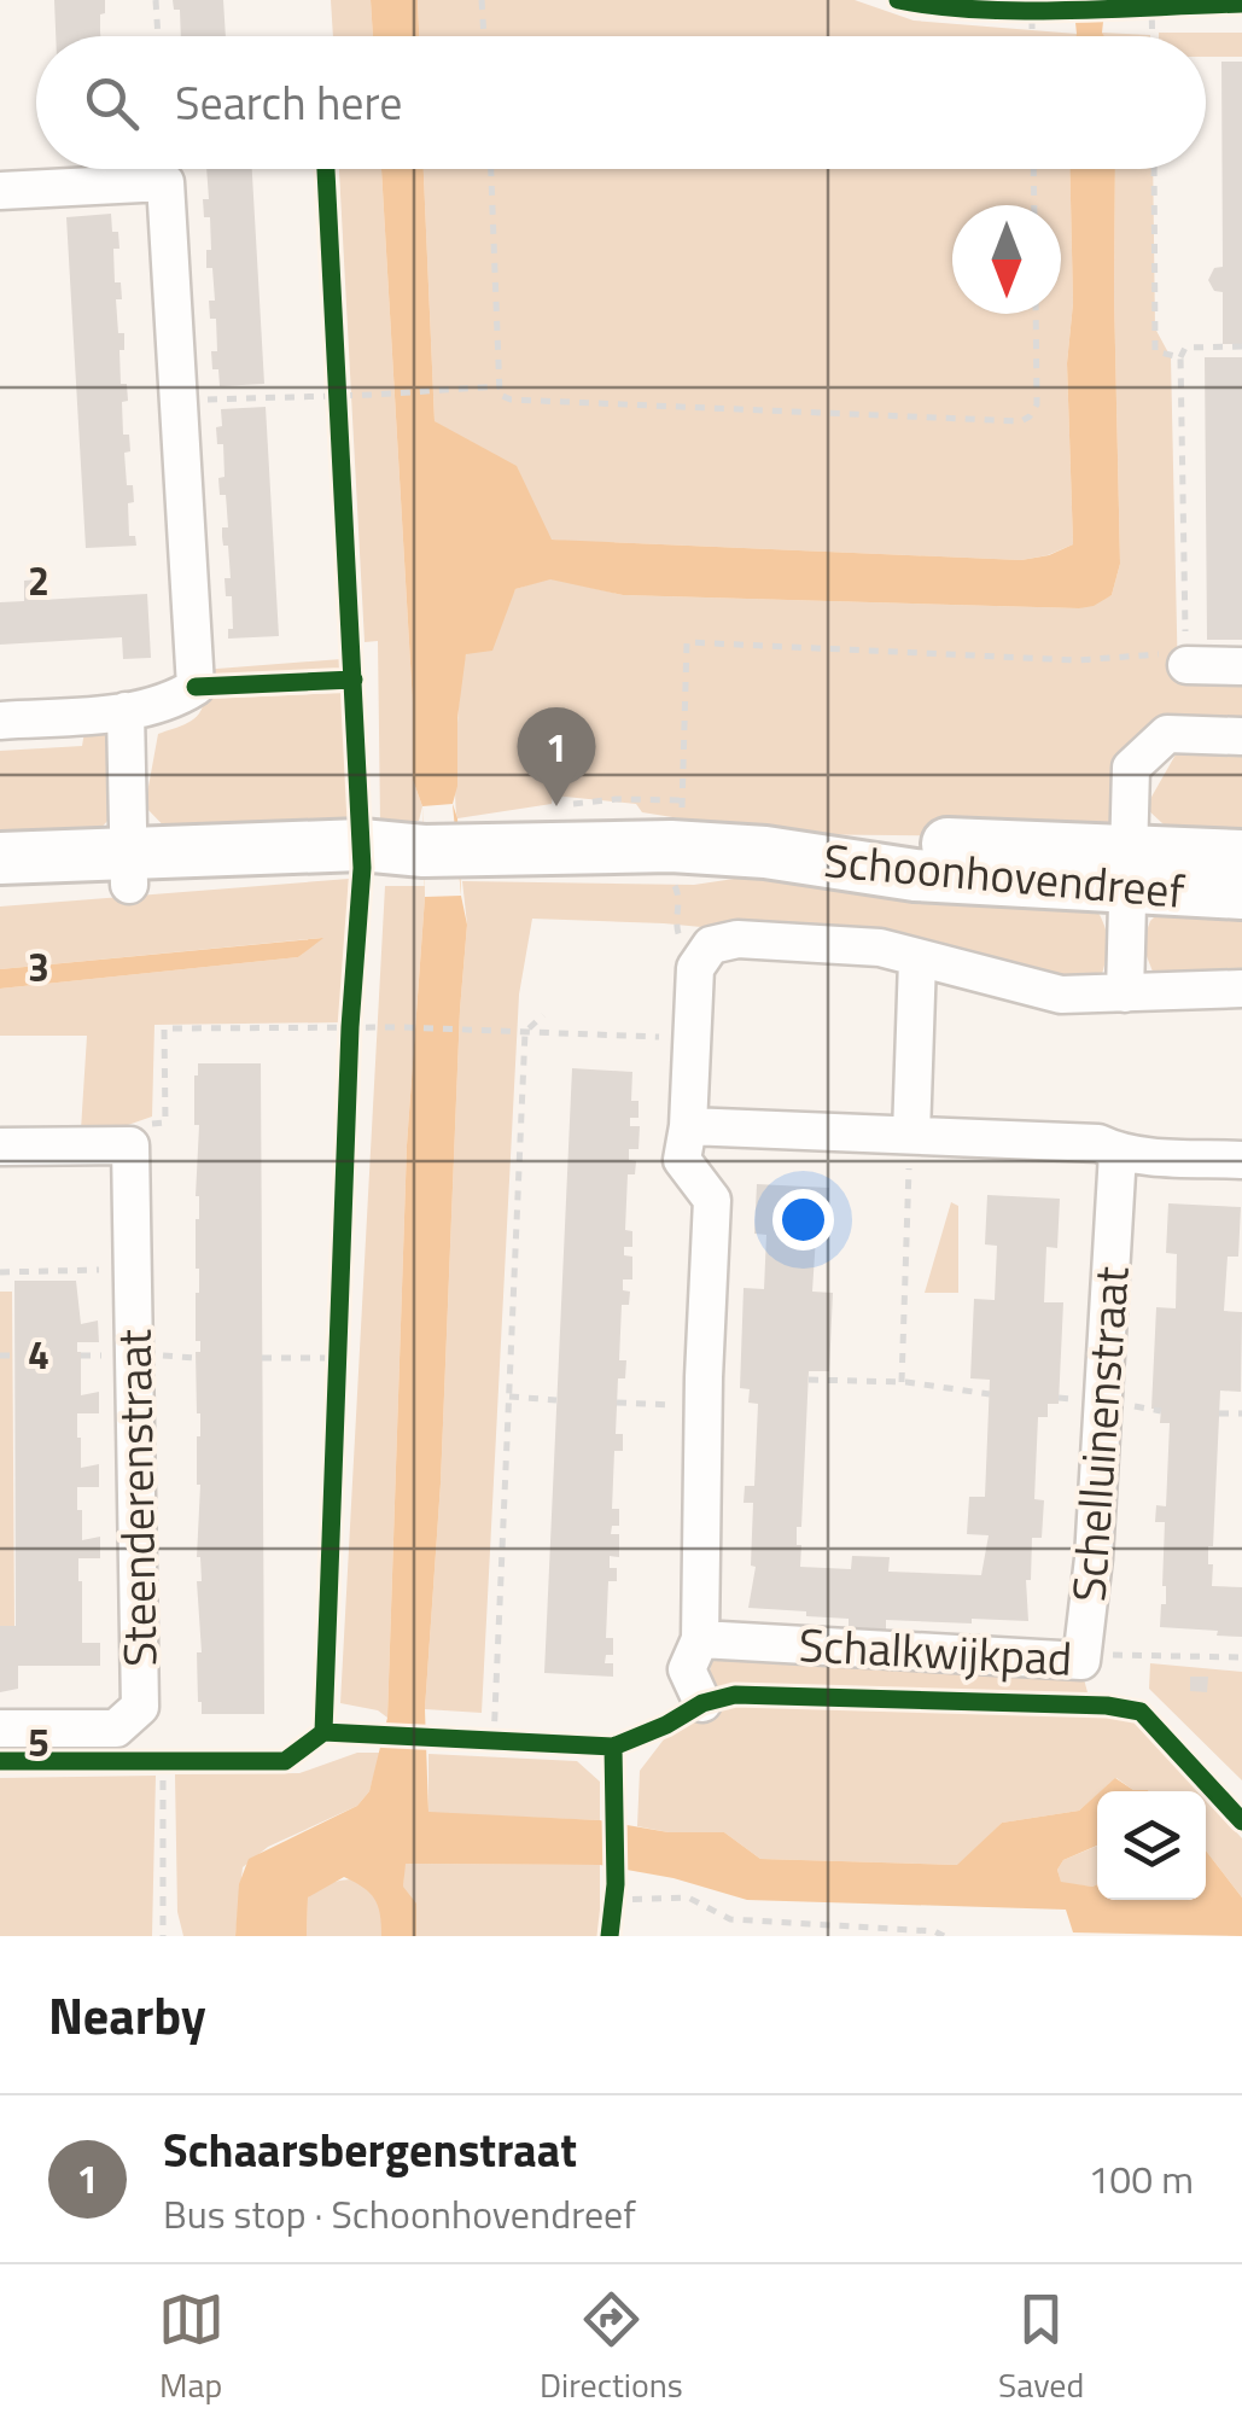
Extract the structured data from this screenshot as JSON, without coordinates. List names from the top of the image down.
{
  "streets": {
    "street": [
      "Schoonhovendreef",
      "Schelluinenstraat",
      "Steenderenstraat",
      "Schalkwijkpad"
    ]
  },
  "crossings": [
    ["Schelluinenstraat", "Schalkwijkpad"]
  ],
  "north": "bottom",
  "page": {
    "search": "Search here",
    "pins": "1",
    "heading": "Nearby",
    "list": [
      {
        "mark": "1",
        "name": "Schaarsbergenstraat",
        "note": "Bus stop · Schoonhovendreef",
        "value": "100 m"
      }
    ],
    "nav": ["Map", "Directions", "Saved"]
  },
  "grid": {
    "rows": [
      "2",
      "3",
      "4",
      "5"
    ]
  }
}
